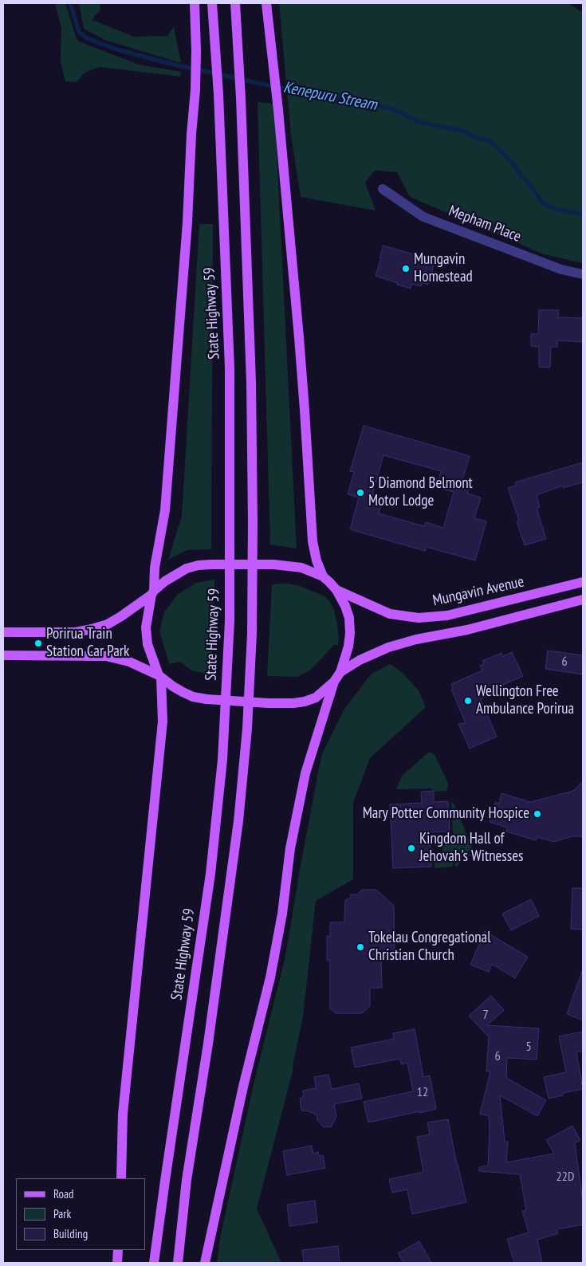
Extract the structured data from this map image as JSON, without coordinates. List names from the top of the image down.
{
  "streets": {
    "main road": ["State Highway 59", "Mungavin Avenue"],
    "street": ["Mepham Place"]
  },
  "water": ["Kenepuru Stream"],
  "places": [
    "Mungavin Homestead",
    "5 Diamond Belmont Motor Lodge",
    "Porirua Train Station Car Park",
    "Wellington Free Ambulance Porirua",
    "Mary Potter Community Hospice",
    "Kingdom Hall of Jehovah's Witnesses",
    "Tokelau Congregational Christian Church"
  ],
  "house_numbers": [
    "6",
    "7",
    "5",
    "6",
    "12",
    "22D"
  ],
  "legend": ["Road", "Park", "Building"]
}
